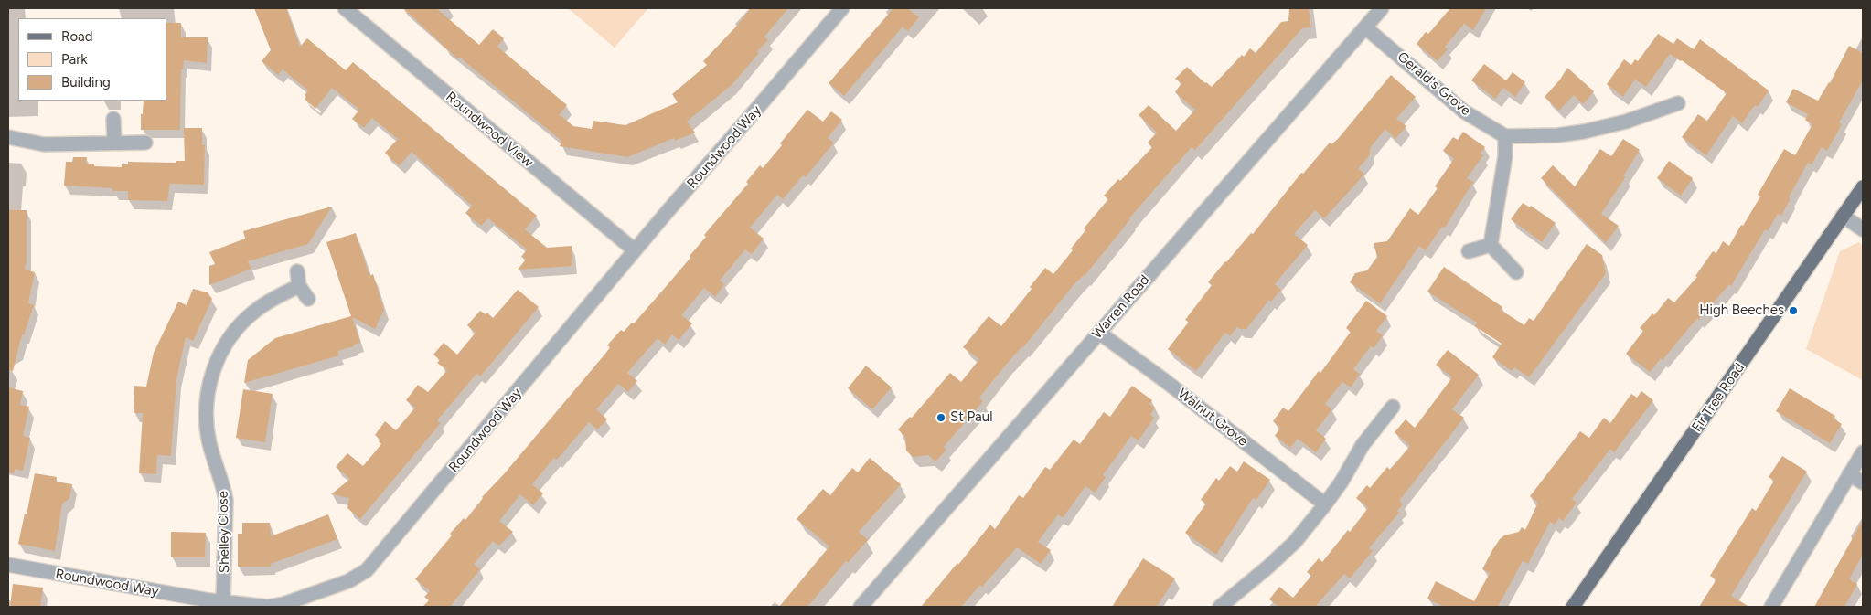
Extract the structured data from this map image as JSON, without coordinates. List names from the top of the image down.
{
  "streets": {
    "main road": ["Fir Tree Road"],
    "street": [
      "Gerald's Grove",
      "Roundwood View",
      "Roundwood Way",
      "Warren Road",
      "Walnut Grove",
      "Shelley Close"
    ]
  },
  "crossings": [
    ["Gerald's Grove", "Warren Road"],
    ["Roundwood View", "Roundwood Way"],
    ["Roundwood Way", "Shelley Close"],
    ["Warren Road", "Walnut Grove"]
  ],
  "places": ["High Beeches", "St Paul"],
  "legend": ["Road", "Park", "Building"]
}
